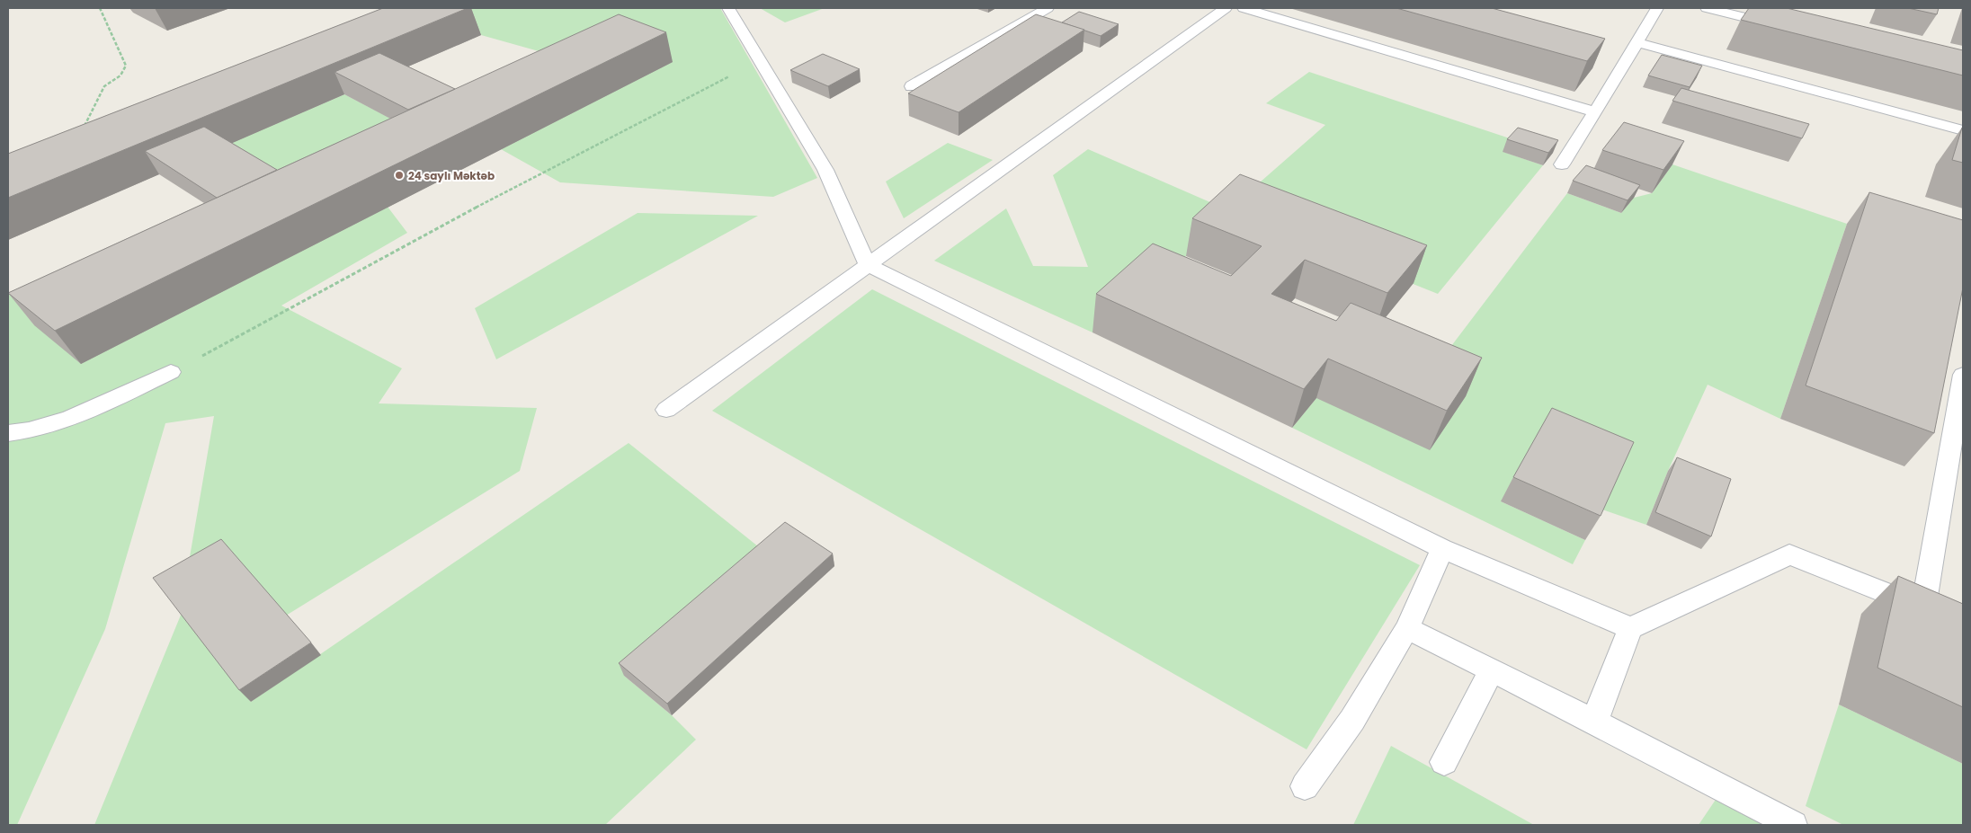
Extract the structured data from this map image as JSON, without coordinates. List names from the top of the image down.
{
  "places": ["24 saylı Məktəb"]
}
